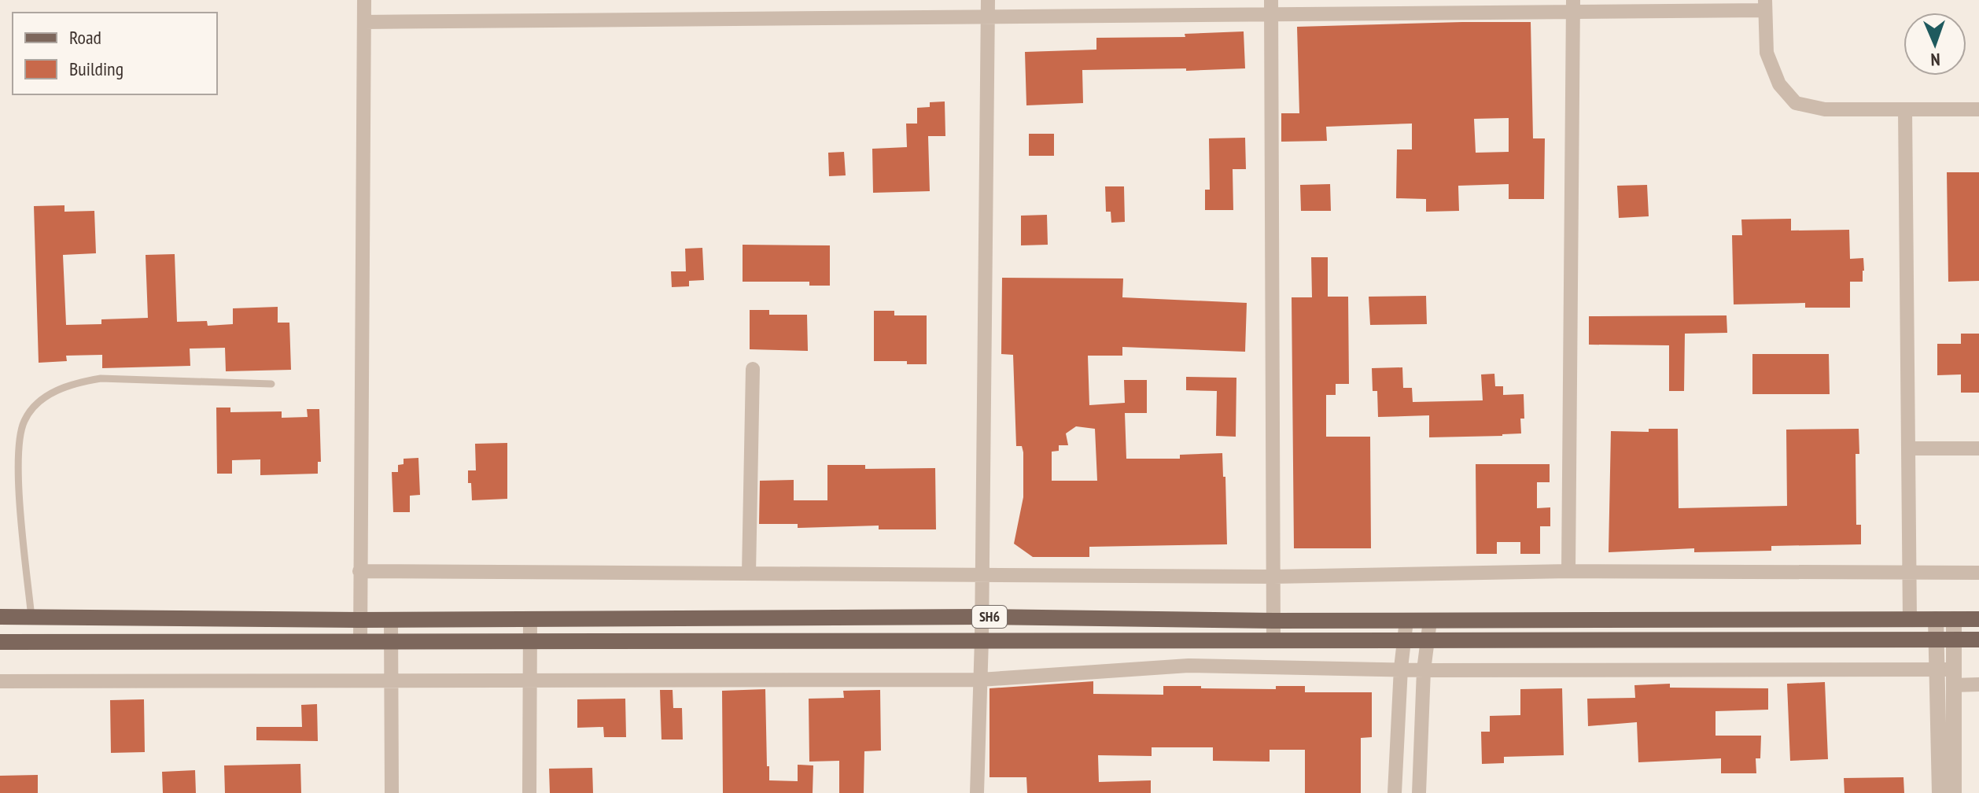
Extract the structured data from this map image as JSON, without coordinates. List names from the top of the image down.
{
  "streets": {
    "main road": ["SH6"]
  },
  "legend": ["Road", "Building"],
  "north": "bottom"
}
